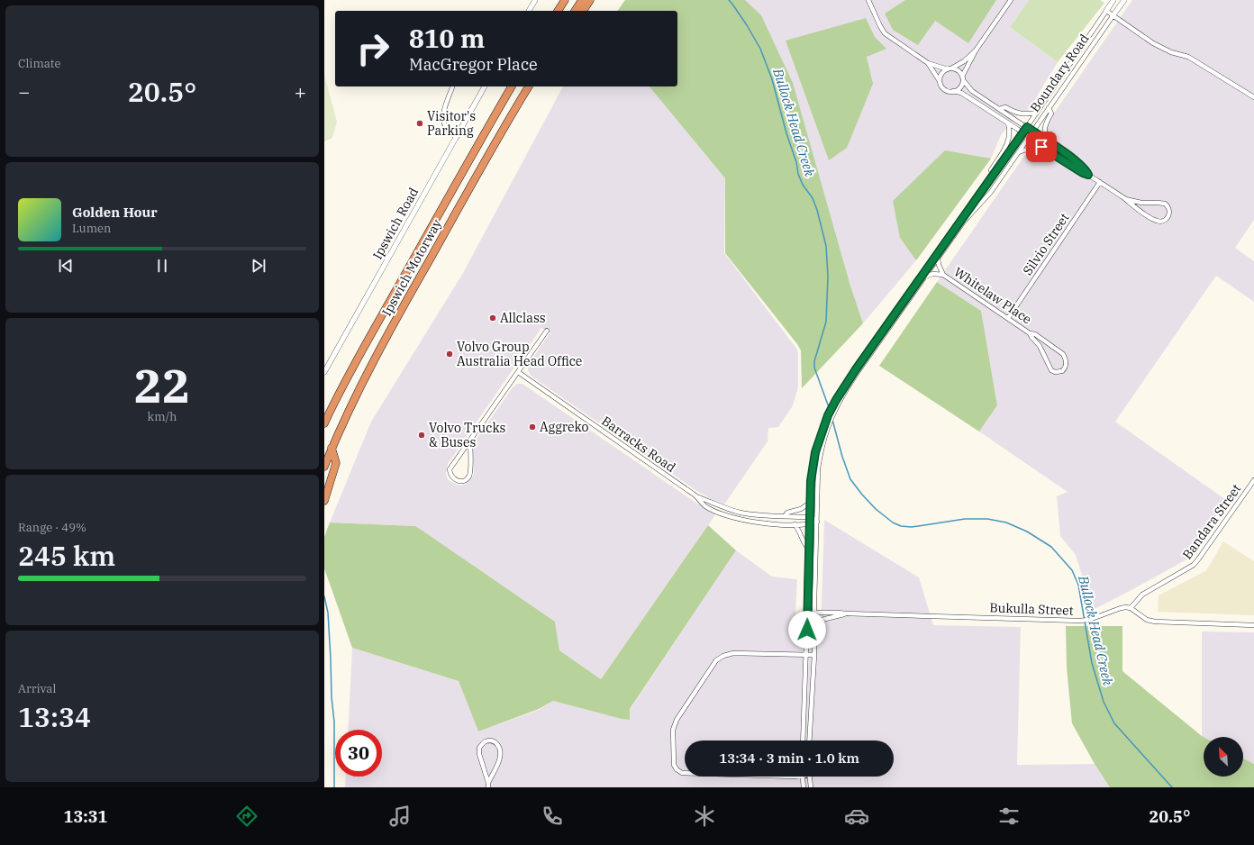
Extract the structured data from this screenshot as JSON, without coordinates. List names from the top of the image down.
{
  "streets": {
    "highway": ["Ipswich Motorway"],
    "street": [
      "Boundary Road",
      "Ipswich Road",
      "Silvio Street",
      "Whitelaw Place",
      "Barracks Road",
      "Bandara Street",
      "Bukulla Street"
    ]
  },
  "crossings": [
    ["Boundary Road", "Whitelaw Place"],
    ["Boundary Road", "Barracks Road"],
    ["Boundary Road", "Bukulla Street"],
    ["Silvio Street", "Whitelaw Place"],
    ["Bandara Street", "Bukulla Street"]
  ],
  "water": ["Bullock Head Creek"],
  "places": [
    "Visitor's Parking",
    "Allclass",
    "Volvo Group Australia Head Office",
    "Aggreko",
    "Volvo Trucks & Buses"
  ],
  "north": "top left",
  "page": {
    "tile": [
      "Climate",
      ["22", "km/h"],
      ["Range · 49%", "245 km"],
      ["Arrival", "13:34"]
    ],
    "turn": ["810 m", "MacGregor Place"],
    "heat": ["−", "20.5°", "+"],
    "song": ["Golden Hour", "Lumen"],
    "limit": "30",
    "trip": "13:34 · 3 min · 1.0 km",
    "tabs": ["13:31", "20.5°"]
  }
}
